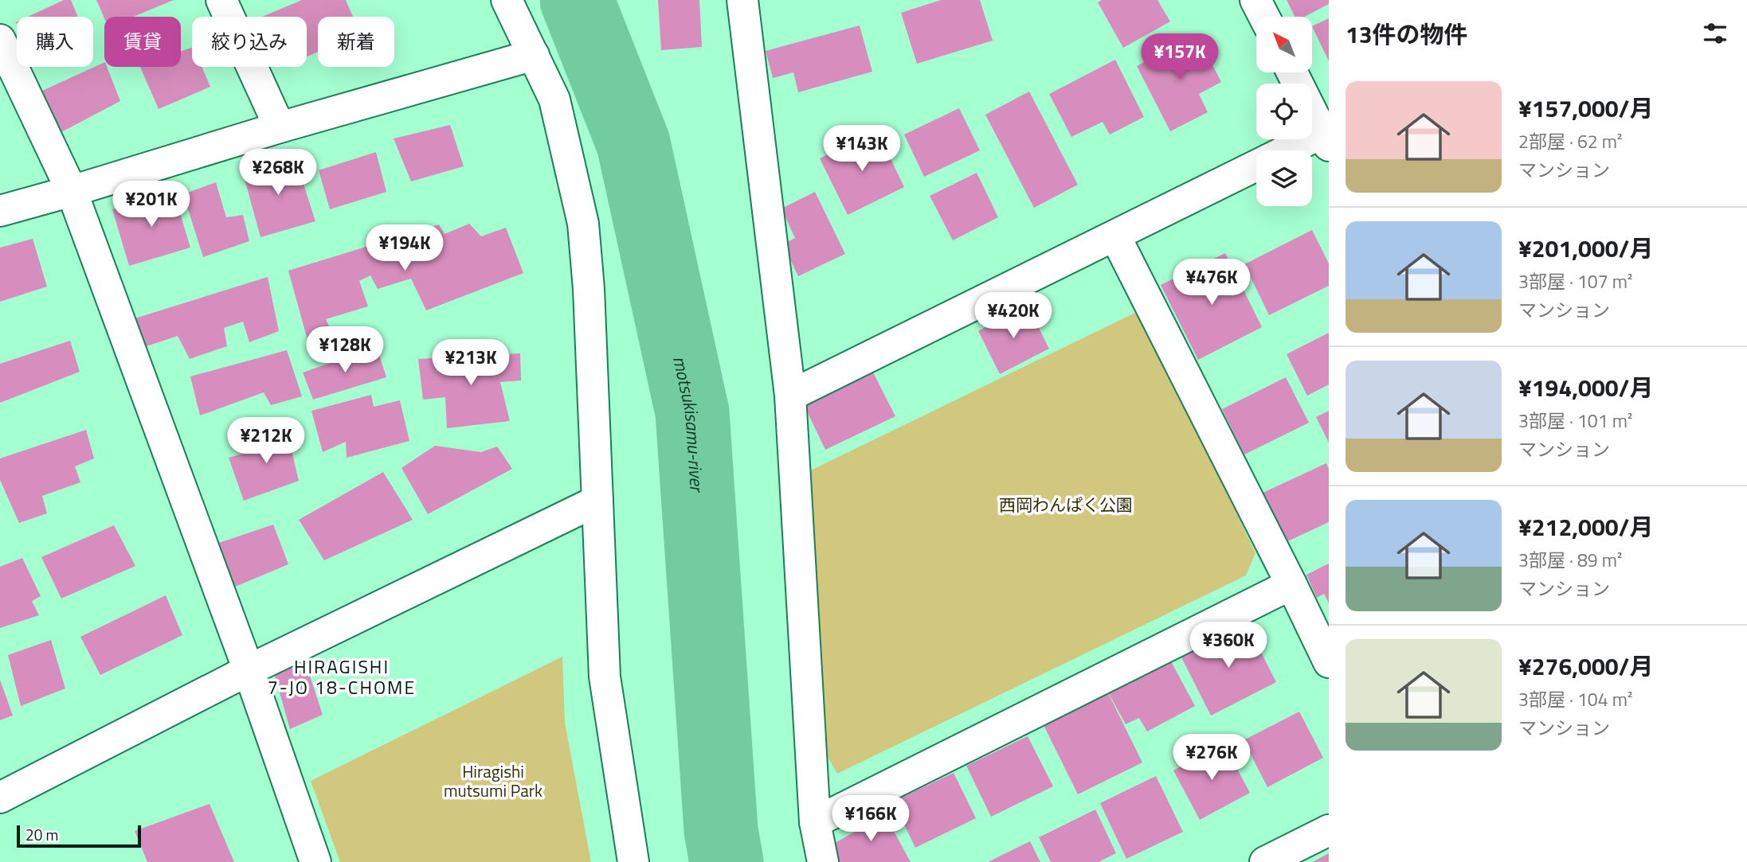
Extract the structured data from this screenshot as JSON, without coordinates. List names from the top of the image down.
{
  "districts": ["HIRAGISHI 7-JO 18-CHOME"],
  "water": ["motsukisamu-river"],
  "parks": ["西岡わんぱく公園", "Hiragishi mutsumi Park"],
  "scale_bar": "20 m",
  "north": "top left",
  "page": {
    "heading": "13件の物件",
    "chip": [
      "購入",
      "賃貸",
      "絞り込み",
      "新着"
    ],
    "price": [
      "¥157K",
      "¥143K",
      "¥268K",
      "¥201K",
      "¥194K",
      "¥476K",
      "¥420K",
      "¥128K",
      "¥213K",
      "¥212K",
      "¥360K",
      "¥276K",
      "¥166K"
    ],
    "list": [
      {
        "name": "¥157,000/月",
        "note": "2部屋 · 62 m² · マンション"
      },
      {
        "name": "¥201,000/月",
        "note": "3部屋 · 107 m² · マンション"
      },
      {
        "name": "¥194,000/月",
        "note": "3部屋 · 101 m² · マンション"
      },
      {
        "name": "¥212,000/月",
        "note": "3部屋 · 89 m² · マンション"
      },
      {
        "name": "¥276,000/月",
        "note": "3部屋 · 104 m² · マンション"
      }
    ],
    "scale": "20 m"
  }
}
